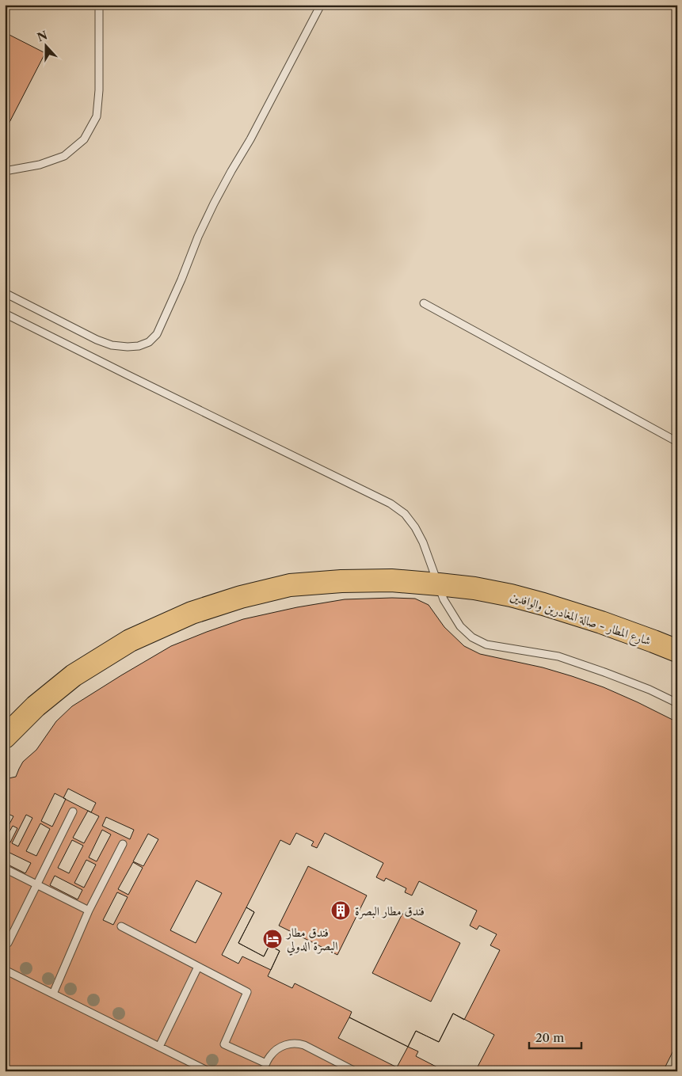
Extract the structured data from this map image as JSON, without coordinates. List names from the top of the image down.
{
  "streets": {
    "highway": ["شارع المطار - صالة المغادرين والوافدين"]
  },
  "places": {
    "building": ["فندق مطار البصرة"],
    "hotel": ["فندق مطار البصرة الدولي"]
  },
  "scale_bar": "20 m",
  "north": "top"
}
